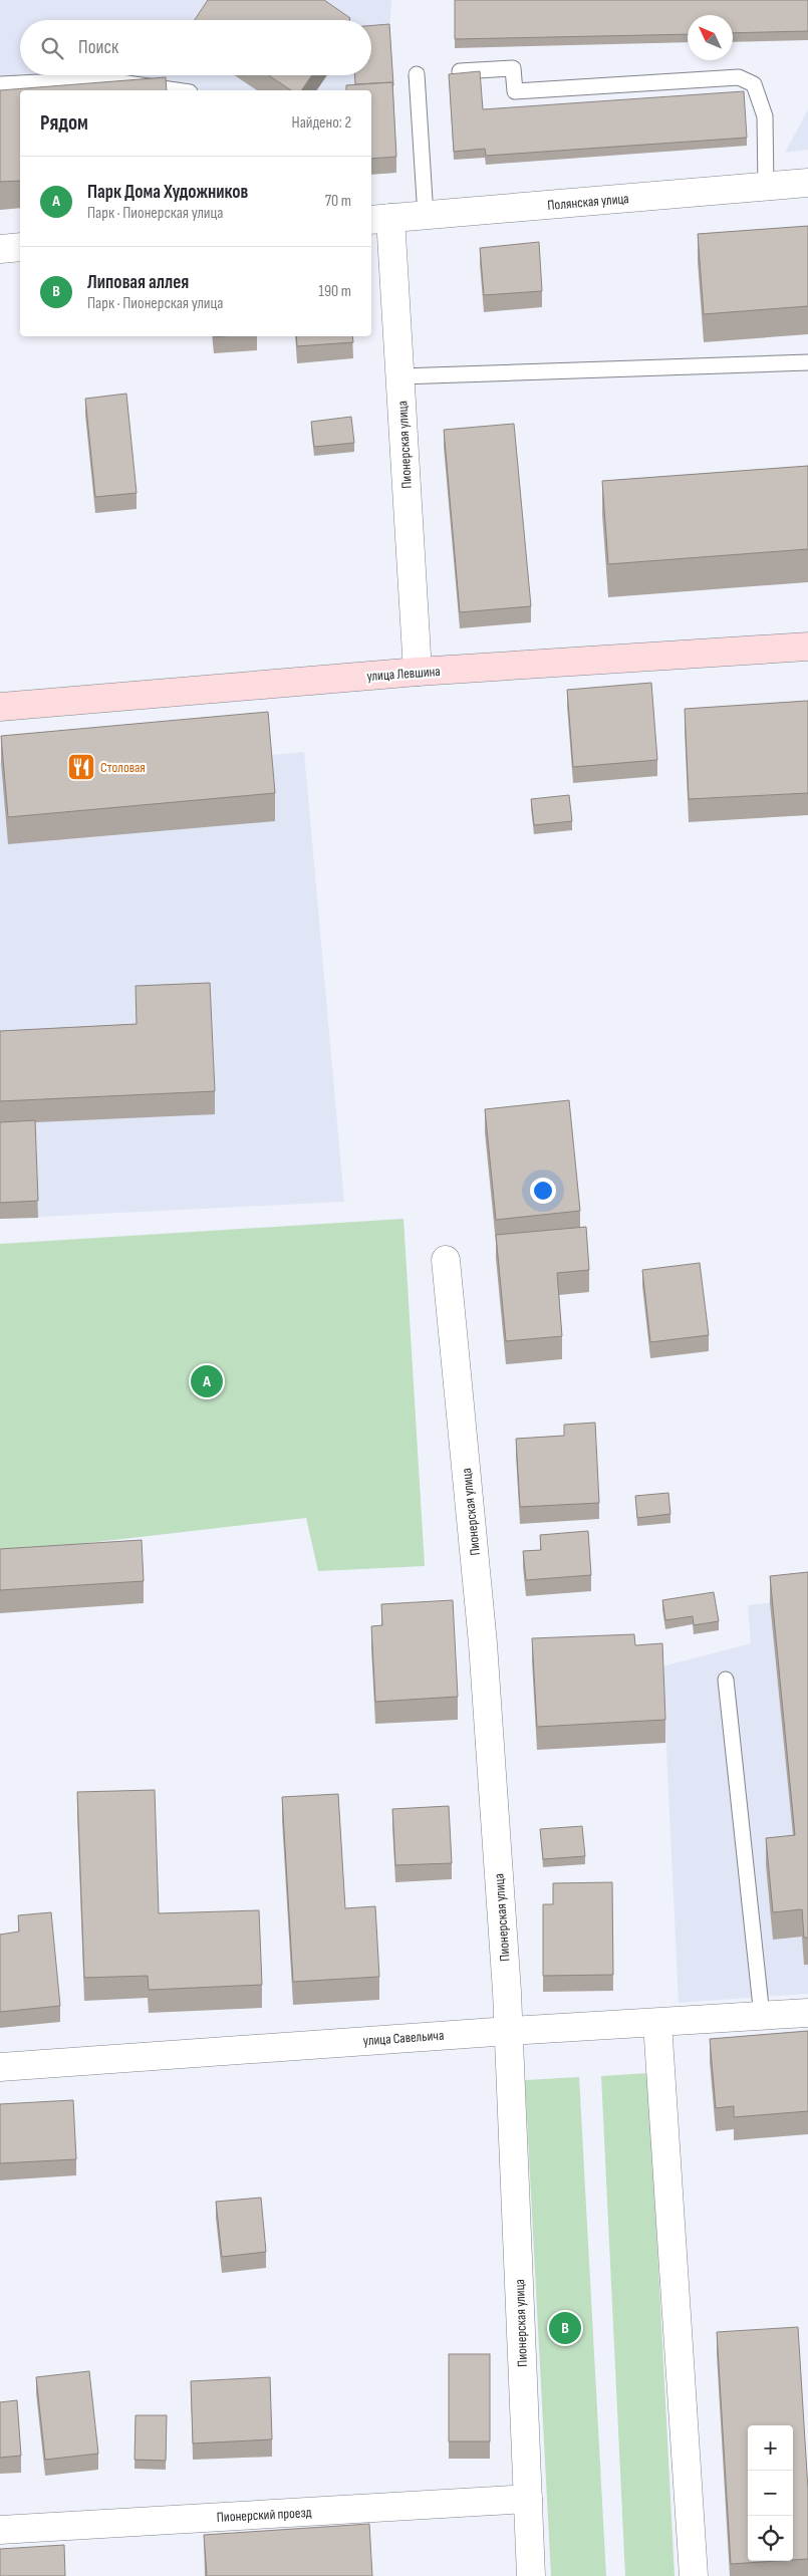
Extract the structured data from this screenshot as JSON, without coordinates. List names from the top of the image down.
{
  "streets": {
    "street": [
      "Полянская улица",
      "Пионерская улица",
      "улица Левшина",
      "улица Савельича",
      "Пионерский проезд"
    ]
  },
  "crossings": [
    ["Полянская улица", "Пионерская улица"],
    ["Пионерская улица", "улица Левшина"],
    ["Пионерская улица", "улица Савельича"],
    ["Пионерская улица", "Пионерский проезд"]
  ],
  "places": {
    "restaurant": ["Столовая"]
  },
  "north": "top left",
  "page": {
    "search": "Поиск",
    "heading": ["Рядом", "Найдено: 2"],
    "list": [
      {
        "mark": "A",
        "name": "Парк Дома Художников",
        "note": "Парк · Пионерская улица",
        "value": "70 m"
      },
      {
        "mark": "B",
        "name": "Липовая аллея",
        "note": "Парк · Пионерская улица",
        "value": "190 m"
      }
    ],
    "pins": ["A", "B"],
    "map_buttons": ["+", "−"]
  }
}
